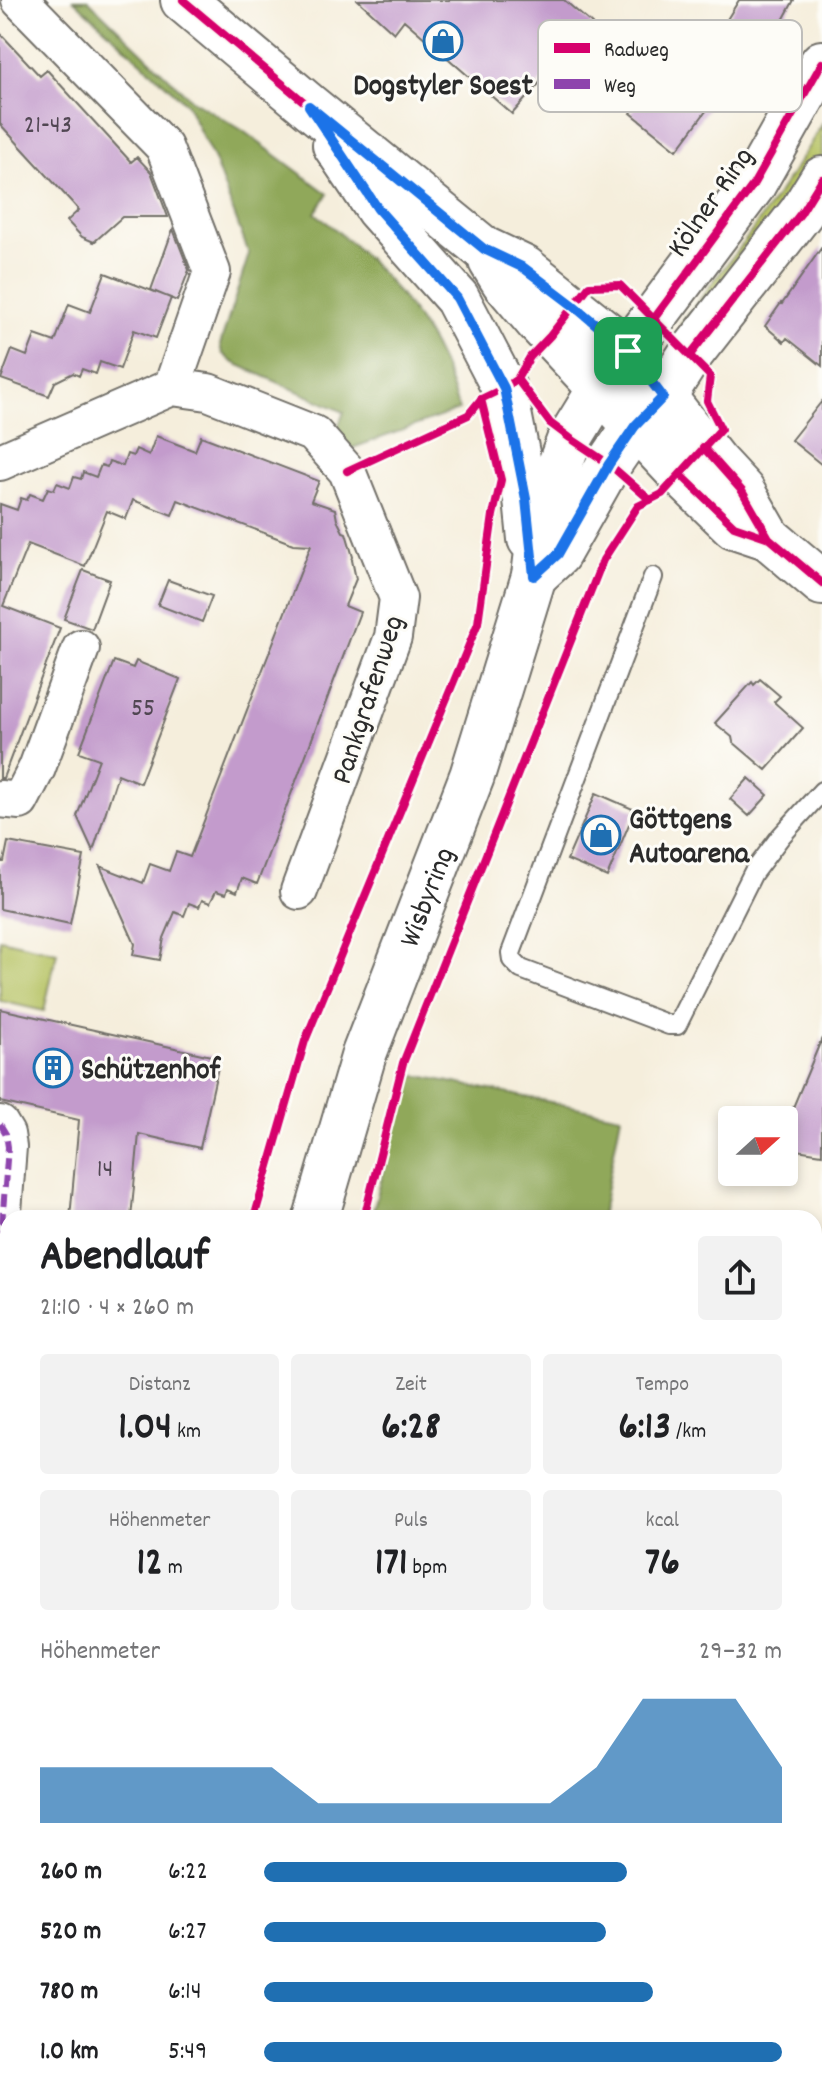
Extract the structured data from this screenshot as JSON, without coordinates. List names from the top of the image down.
{
  "streets": {
    "main road": ["Kölner Ring", "Wisbyring"],
    "street": ["Pankgrafenweg"]
  },
  "crossings": [
    ["Kölner Ring", "Wisbyring"]
  ],
  "places": {
    "shop": ["Dogstyler Soest", "Göttgens Autoarena"],
    "building": ["Schützenhof"]
  },
  "house_numbers": ["21-43", "55", "14"],
  "legend": ["Radweg", "Weg"],
  "north": "right",
  "page": {
    "heading": ["Abendlauf", "21:10 · 4 × 260 m"],
    "stats": [
      ["Distanz", "1.04 km"],
      ["Zeit", "6:28"],
      ["Tempo", "6:13 /km"],
      ["Höhenmeter", "12 m"],
      ["Puls", "171 bpm"],
      ["kcal", "76"]
    ],
    "chart": ["Höhenmeter", "29–32 m"],
    "list": [
      {
        "name": "260 m",
        "note": "6:22"
      },
      {
        "name": "520 m",
        "note": "6:27"
      },
      {
        "name": "780 m",
        "note": "6:14"
      },
      {
        "name": "1.0 km",
        "note": "5:49"
      }
    ]
  }
}
